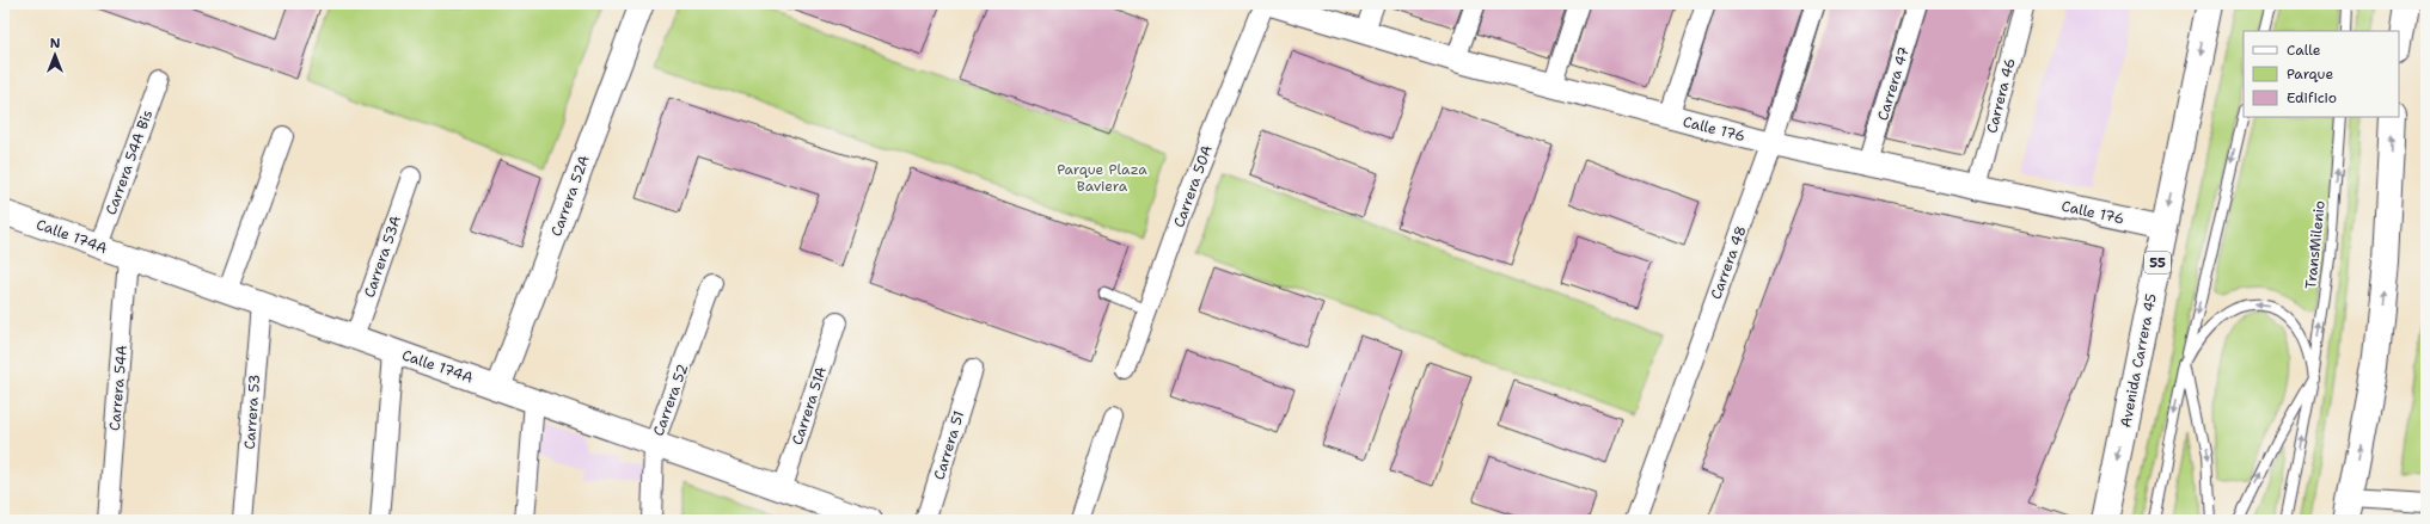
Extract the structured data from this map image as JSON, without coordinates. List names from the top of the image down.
{
  "streets": {
    "highway": ["55", "Avenida Carrera 45"],
    "street": [
      "Carrera 47",
      "Carrera 46",
      "Calle 176",
      "Carrera 54A Bis",
      "Carrera 50A",
      "Carrera 52A",
      "Calle 174A",
      "Carrera 53A",
      "Carrera 48",
      "Carrera 54A",
      "Carrera 52",
      "Carrera 51A",
      "Carrera 53",
      "Carrera 51"
    ],
    "lane": ["TransMilenio"]
  },
  "crossings": [
    ["Carrera 47", "Calle 176"],
    ["Carrera 46", "Calle 176"],
    ["Calle 176", "Carrera 48"],
    ["Calle 176", "Avenida Carrera 45"],
    ["Carrera 54A Bis", "Calle 174A"],
    ["Carrera 52A", "Calle 174A"],
    ["Calle 174A", "Carrera 53A"],
    ["Calle 174A", "Carrera 54A"],
    ["Calle 174A", "Carrera 52"],
    ["Calle 174A", "Carrera 51A"],
    ["Calle 174A", "Carrera 53"]
  ],
  "parks": ["Parque Plaza Baviera"],
  "legend": ["Calle", "Parque", "Edificio"],
  "north": "top"
}
